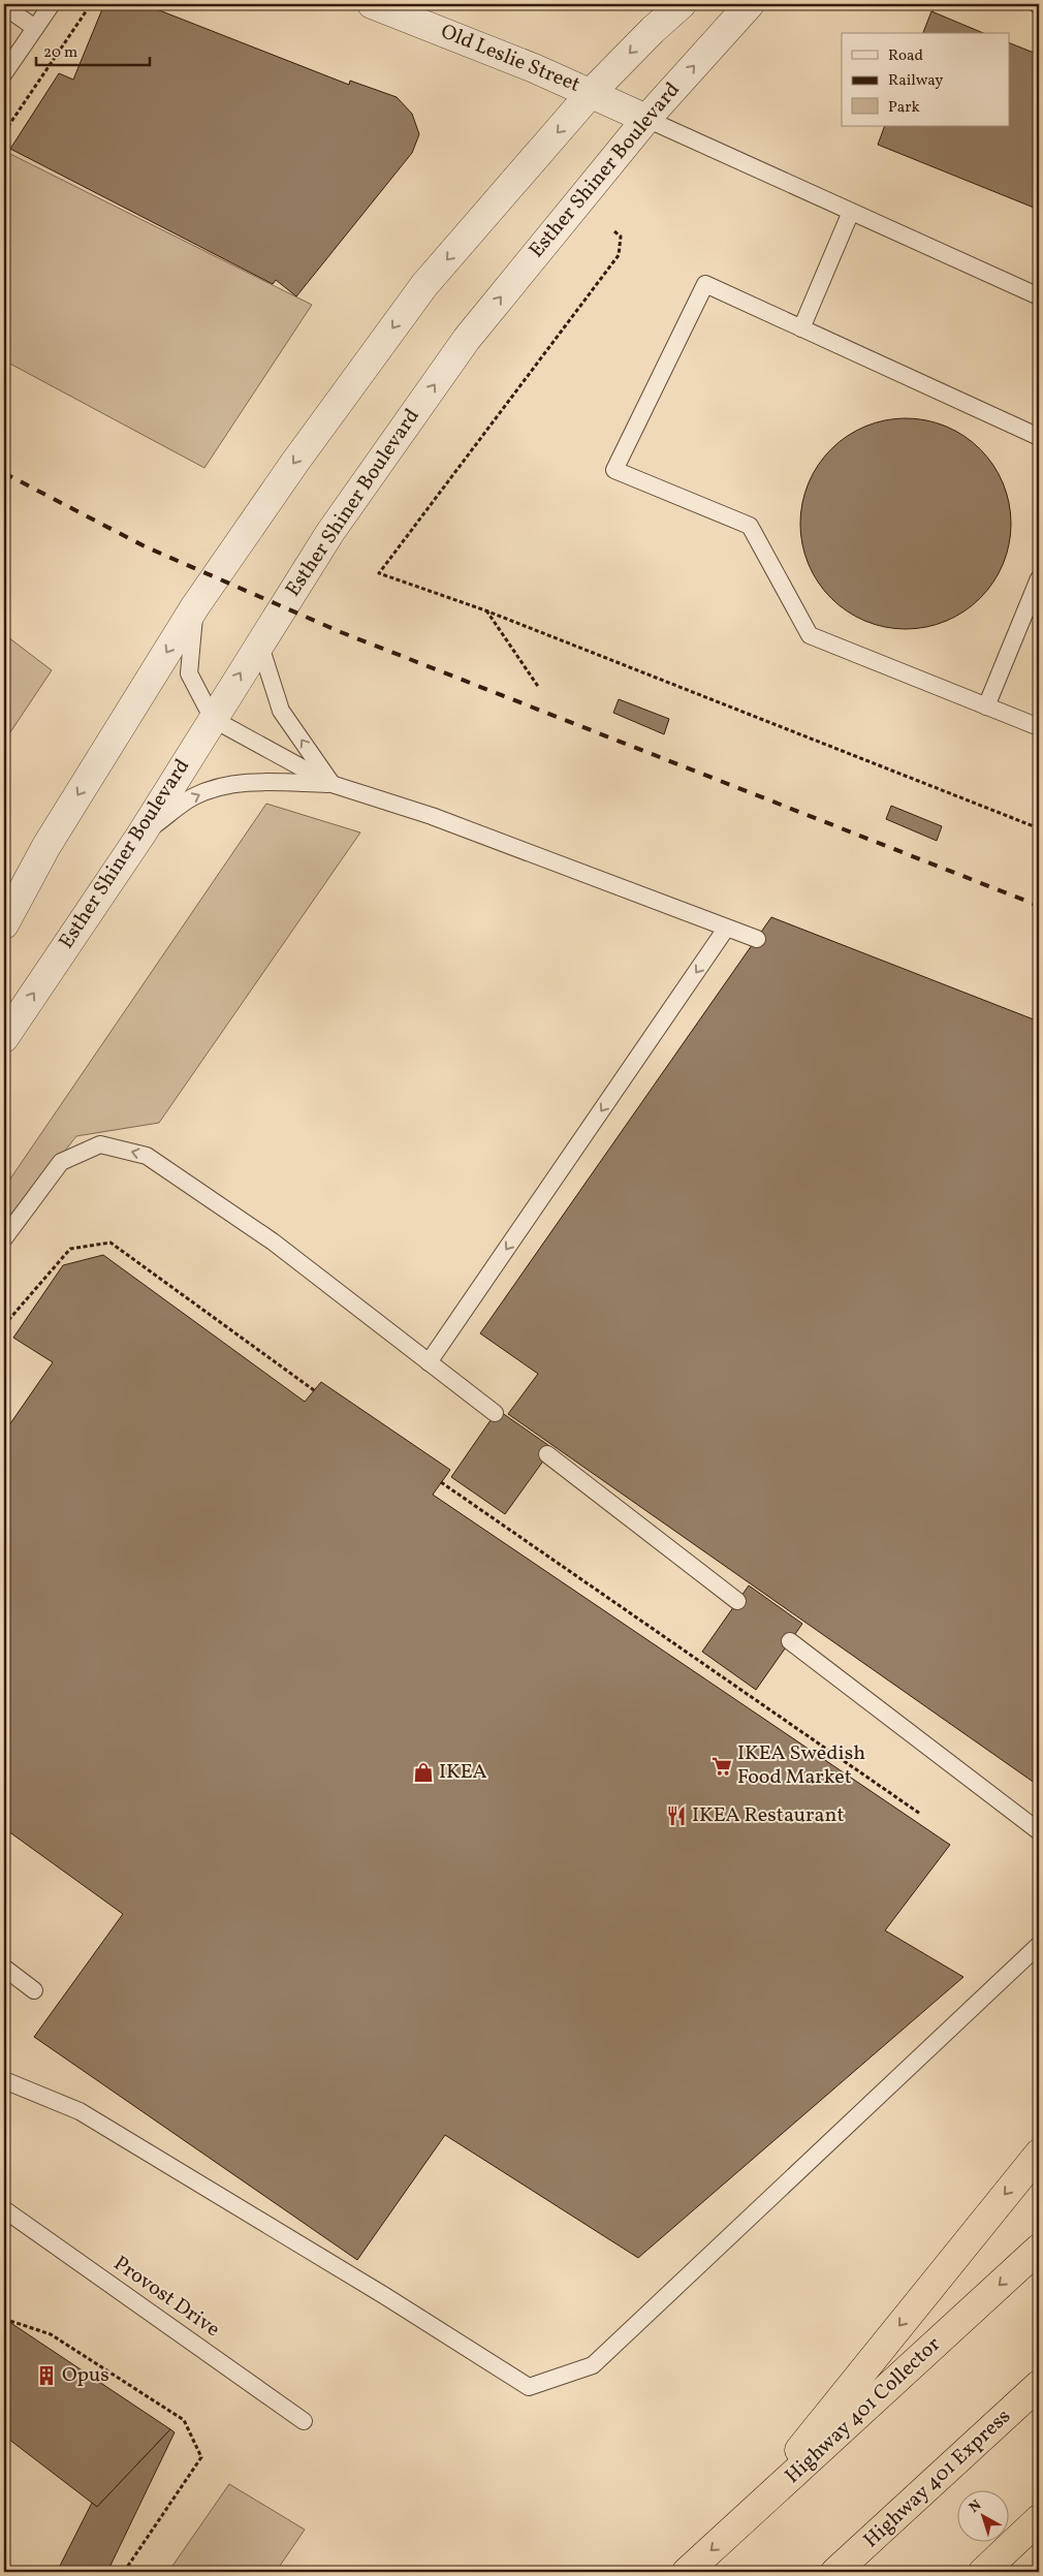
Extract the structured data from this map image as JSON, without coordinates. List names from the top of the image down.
{
  "streets": {
    "highway": ["Highway 401 Collector", "Highway 401 Express"],
    "street": ["Old Leslie Street", "Esther Shiner Boulevard"],
    "lane": ["Provost Drive"]
  },
  "crossings": [
    ["Old Leslie Street", "Esther Shiner Boulevard"]
  ],
  "places": {
    "supermarket": ["IKEA Swedish Food Market"],
    "shop": ["IKEA"],
    "restaurant": ["IKEA Restaurant"],
    "building": ["Opus"]
  },
  "legend": ["Road", "Railway", "Park"],
  "scale_bar": "20 m",
  "north": "top left"
}
